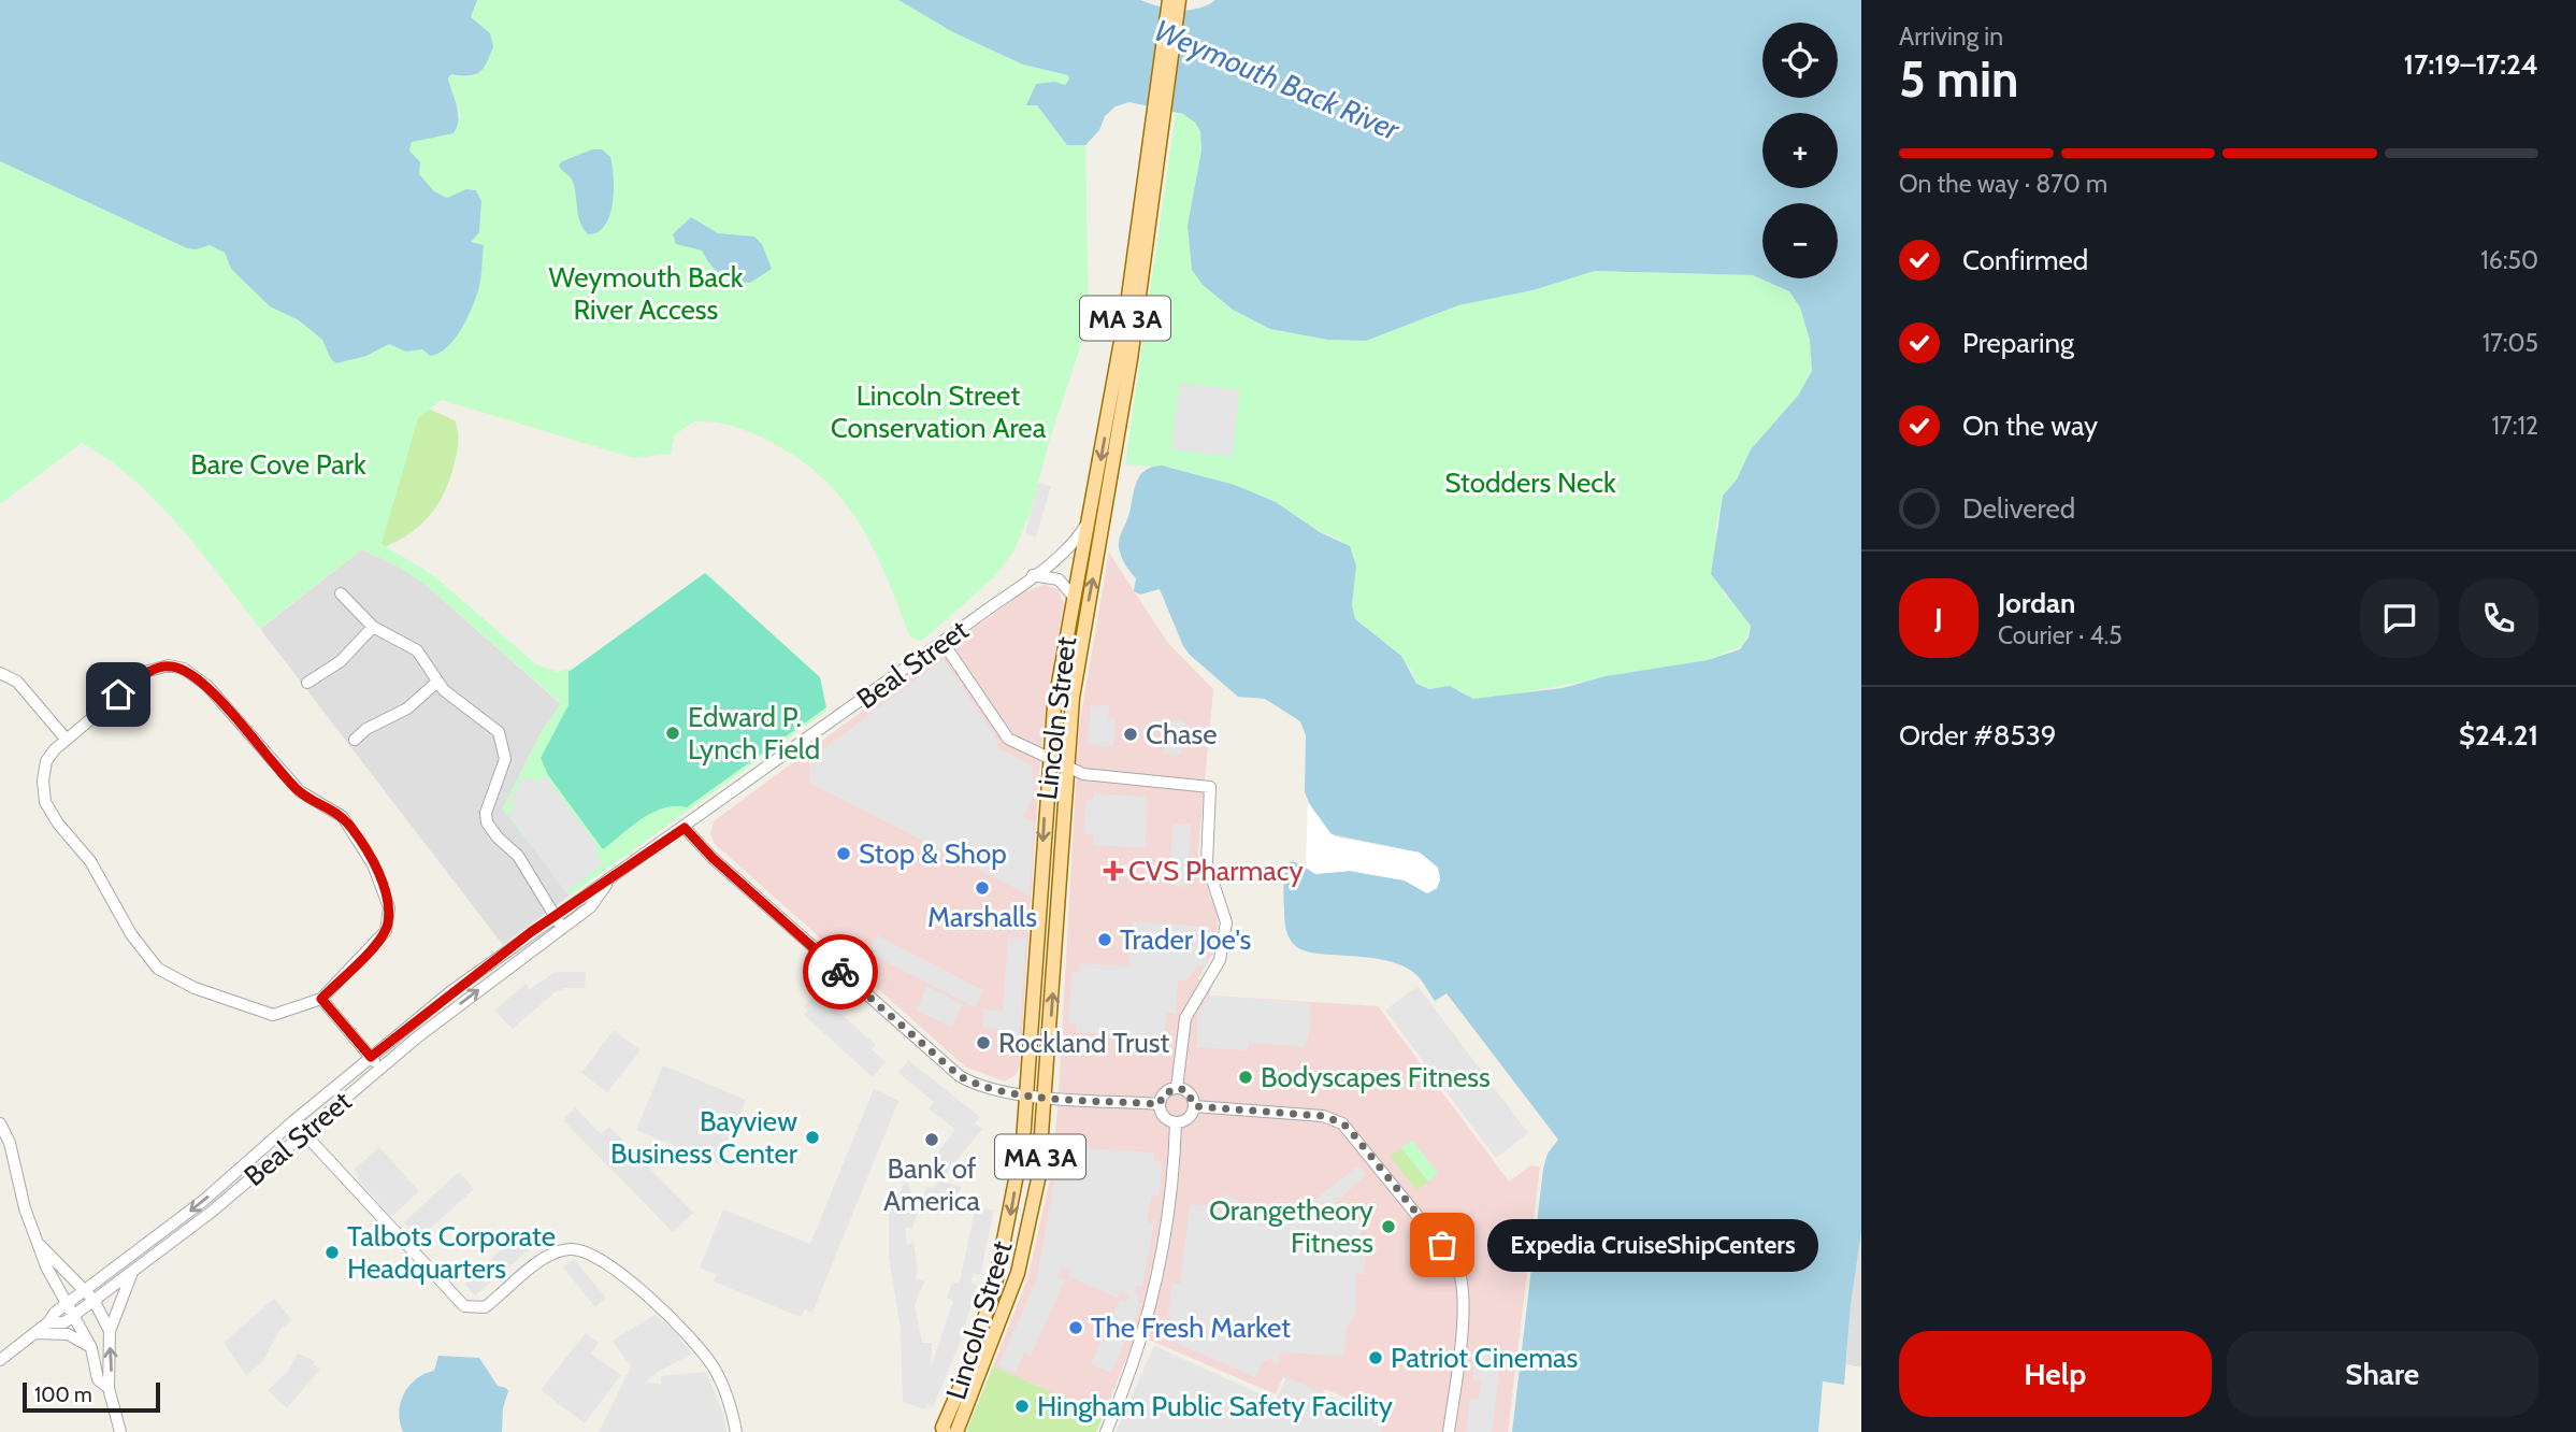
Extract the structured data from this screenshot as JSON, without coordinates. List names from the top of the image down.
{
  "streets": {
    "main road": ["MA 3A", "Lincoln Street"],
    "street": ["Beal Street"]
  },
  "crossings": [
    ["Beal Street", "Lincoln Street"]
  ],
  "water": ["Weymouth Back River"],
  "parks": [
    "Weymouth Back River Access",
    "Lincoln Street Conservation Area",
    "Bare Cove Park",
    "Stodders Neck"
  ],
  "places": {
    "other": [
      "Edward P. Lynch Field",
      "Chase",
      "Stop & Shop",
      "Marshalls",
      "Trader Joe's",
      "Rockland Trust",
      "Bodyscapes Fitness",
      "Bayview Business Center",
      "Bank of America",
      "Orangetheory Fitness",
      "Expedia CruiseShipCenters",
      "Talbots Corporate Headquarters",
      "The Fresh Market",
      "Patriot Cinemas",
      "Hingham Public Safety Facility"
    ],
    "health": ["CVS Pharmacy"]
  },
  "scale_bar": "100 m",
  "page": {
    "heading": ["5 min", "Arriving in", "17:19–17:24"],
    "panel": [
      "Jordan",
      "Courier · 4.5",
      "Order #8539",
      "$24.21"
    ],
    "map_buttons": ["+", "−"],
    "bar": "On the way · 870 m",
    "list": [
      ["Confirmed", "16:50"],
      ["Preparing", "17:05"],
      ["On the way", "17:12"],
      "Delivered"
    ],
    "round": "J",
    "bubble": "Expedia CruiseShipCenters",
    "buttons": ["Help", "Share"],
    "scale": "100 m"
  }
}
